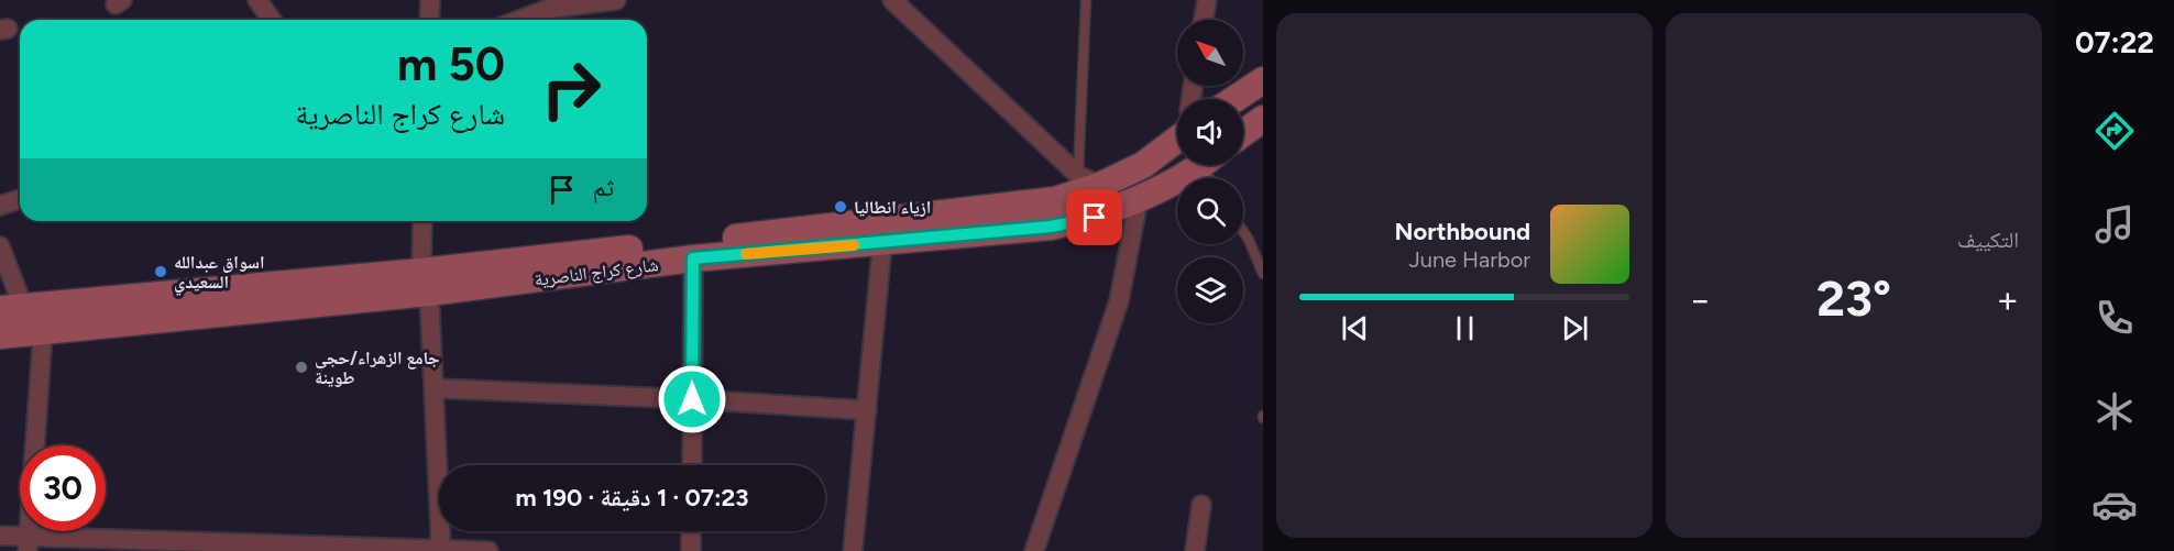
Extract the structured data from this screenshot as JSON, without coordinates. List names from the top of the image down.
{
  "streets": {
    "main road": ["شارع كراج الناصرية"]
  },
  "places": ["ازياء انطاليا", "اسواق عبدالله السعيدي", "جامع الزهراء/حجي طوينة"],
  "north": "top left",
  "page": {
    "tabs": "07:22",
    "tile": "التكييف",
    "turn": ["50 m", "شارع كراج الناصرية"],
    "then": "ثم",
    "song": ["Northbound", "June Harbor"],
    "heat": ["−", "23°", "+"],
    "limit": "30",
    "trip": "07:23 · 1 دقيقة · 190 m"
  }
}
